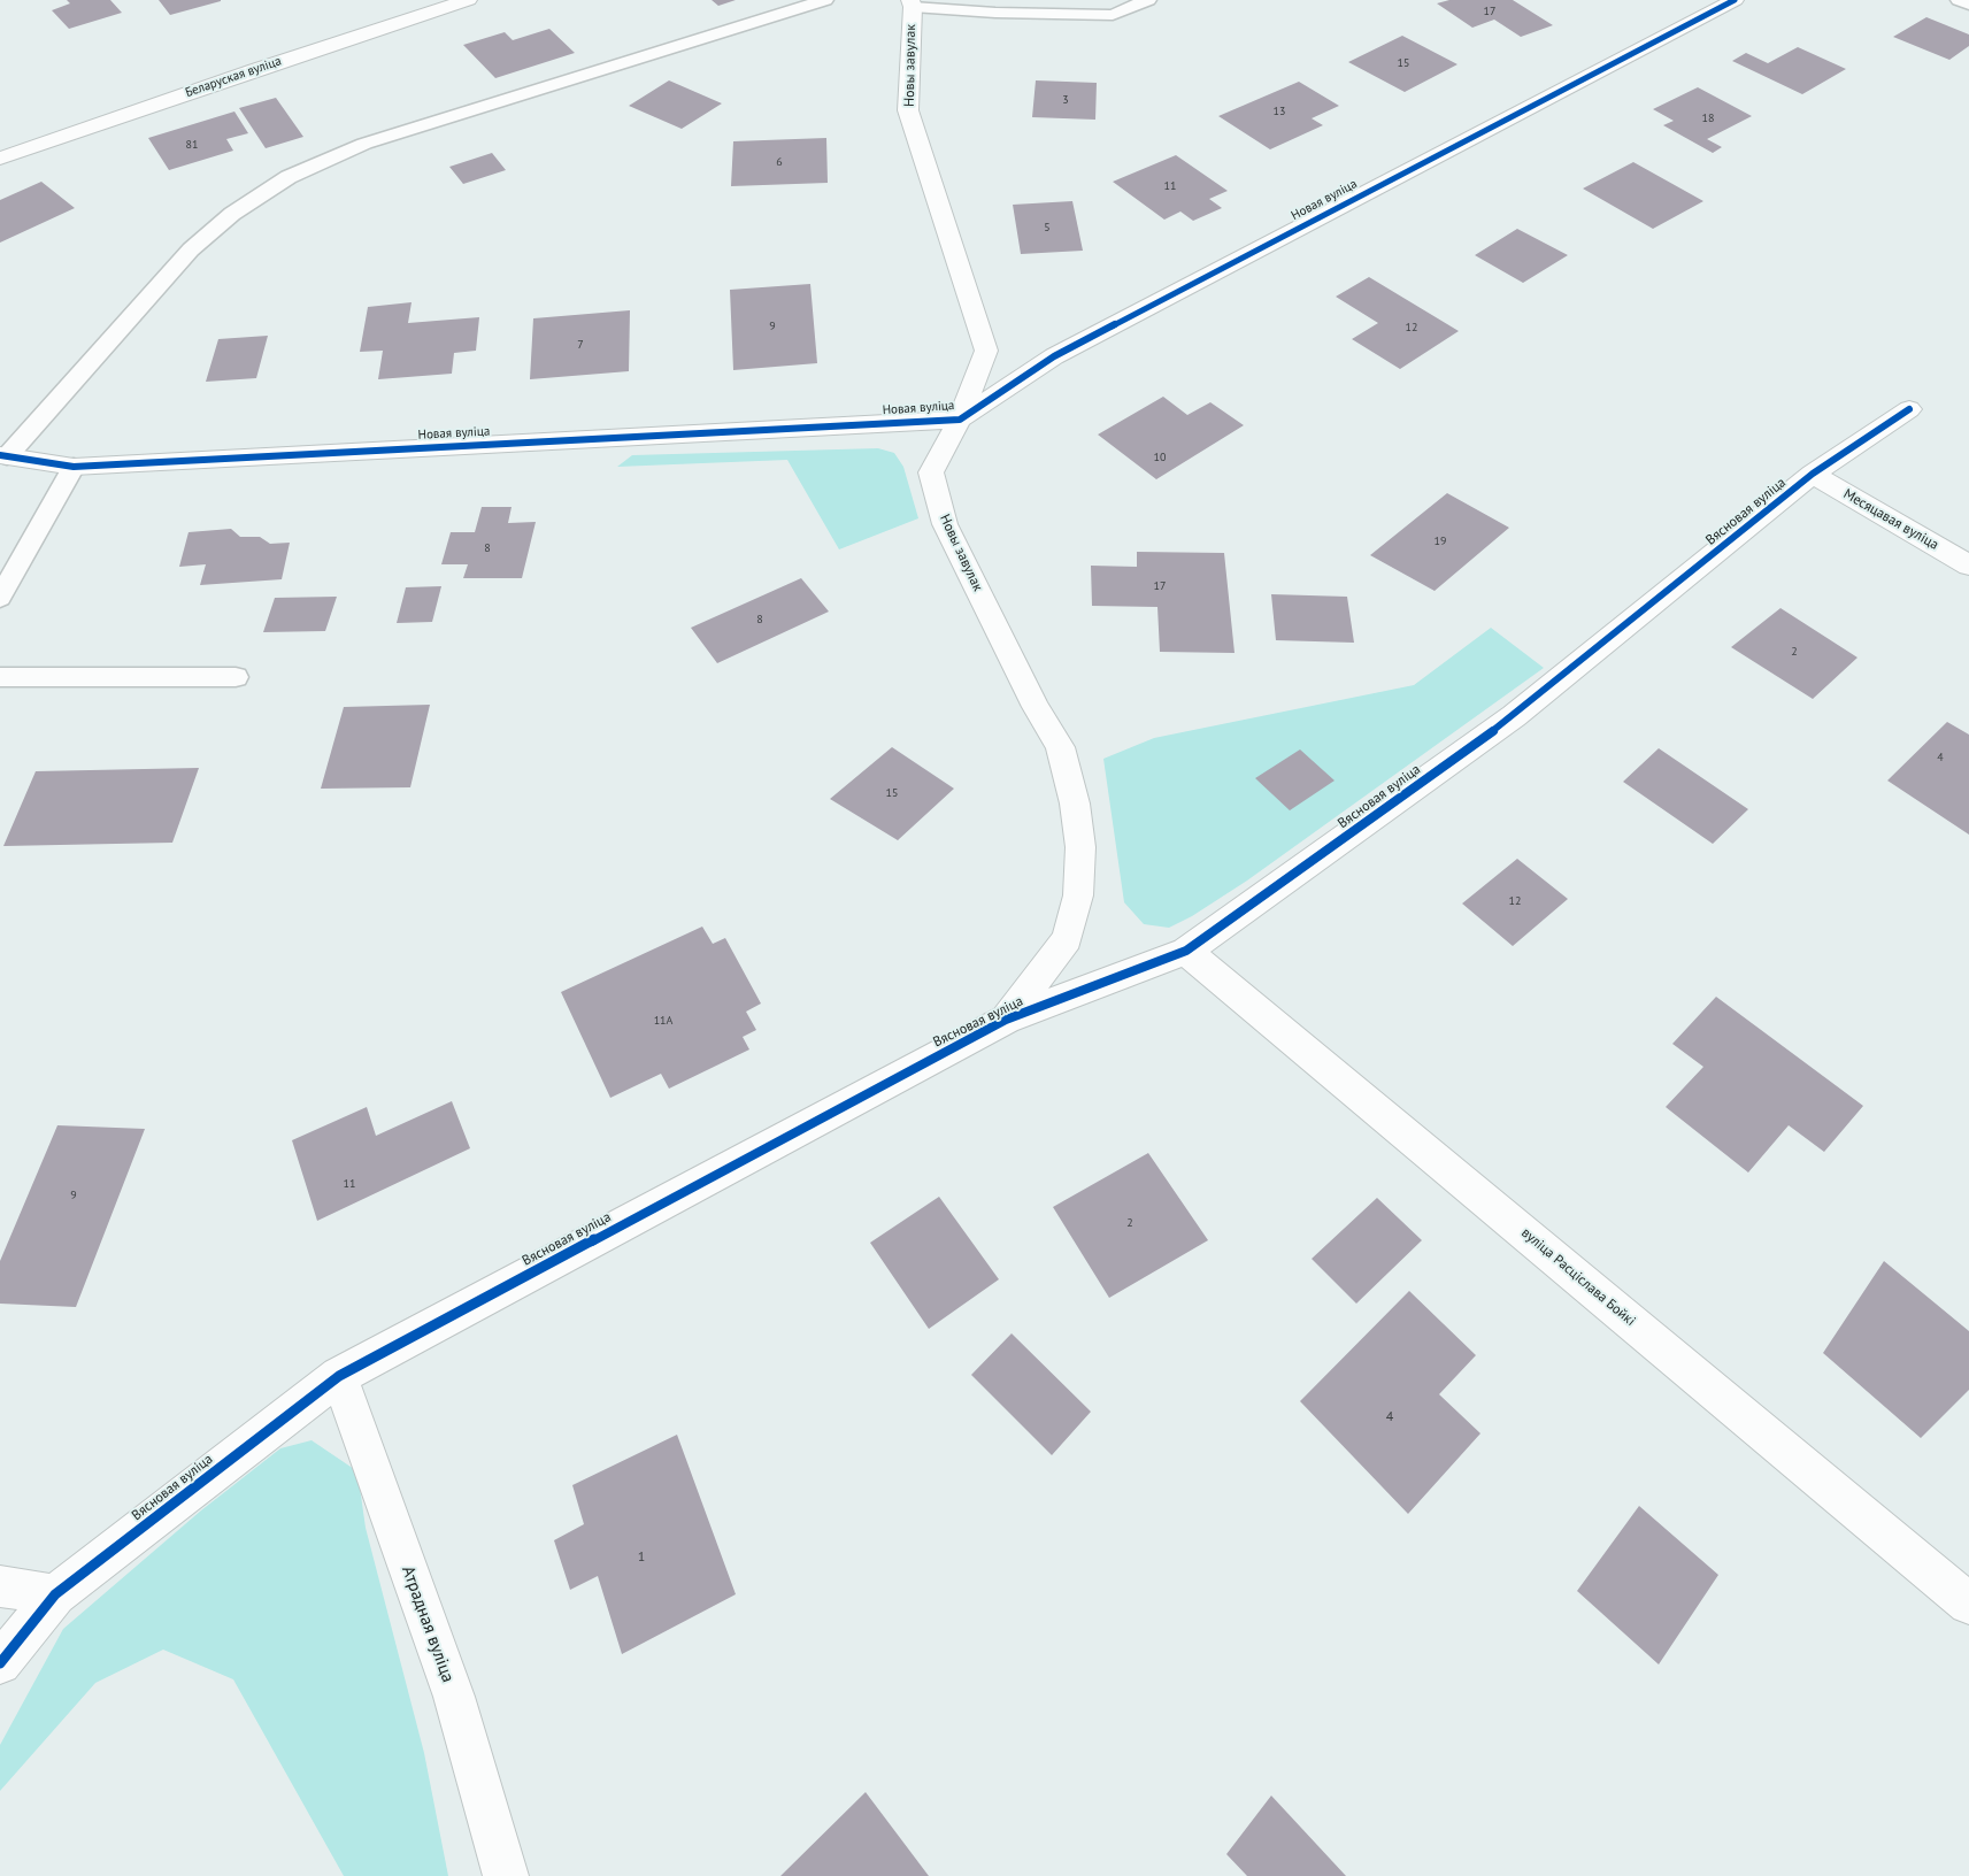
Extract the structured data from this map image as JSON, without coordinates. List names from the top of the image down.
{
  "streets": {
    "street": [
      "Новы завулак",
      "Беларуская вуліца",
      "Новая вуліца",
      "Вясновая вуліца",
      "Месяцавая вуліца",
      "вуліца Расціслава Бойкі",
      "Атрадная вуліца"
    ]
  },
  "crossings": [
    ["Новы завулак", "Новая вуліца"],
    ["Новы завулак", "Вясновая вуліца"],
    ["Вясновая вуліца", "Месяцавая вуліца"],
    ["Вясновая вуліца", "вуліца Расціслава Бойкі"],
    ["Вясновая вуліца", "Атрадная вуліца"]
  ],
  "house_numbers": [
    "17",
    "15",
    "3",
    "13",
    "18",
    "81",
    "6",
    "11",
    "5",
    "9",
    "12",
    "7",
    "10",
    "19",
    "8",
    "17",
    "8",
    "2",
    "4",
    "15",
    "12",
    "11А",
    "11",
    "9",
    "2",
    "4",
    "1"
  ]
}
